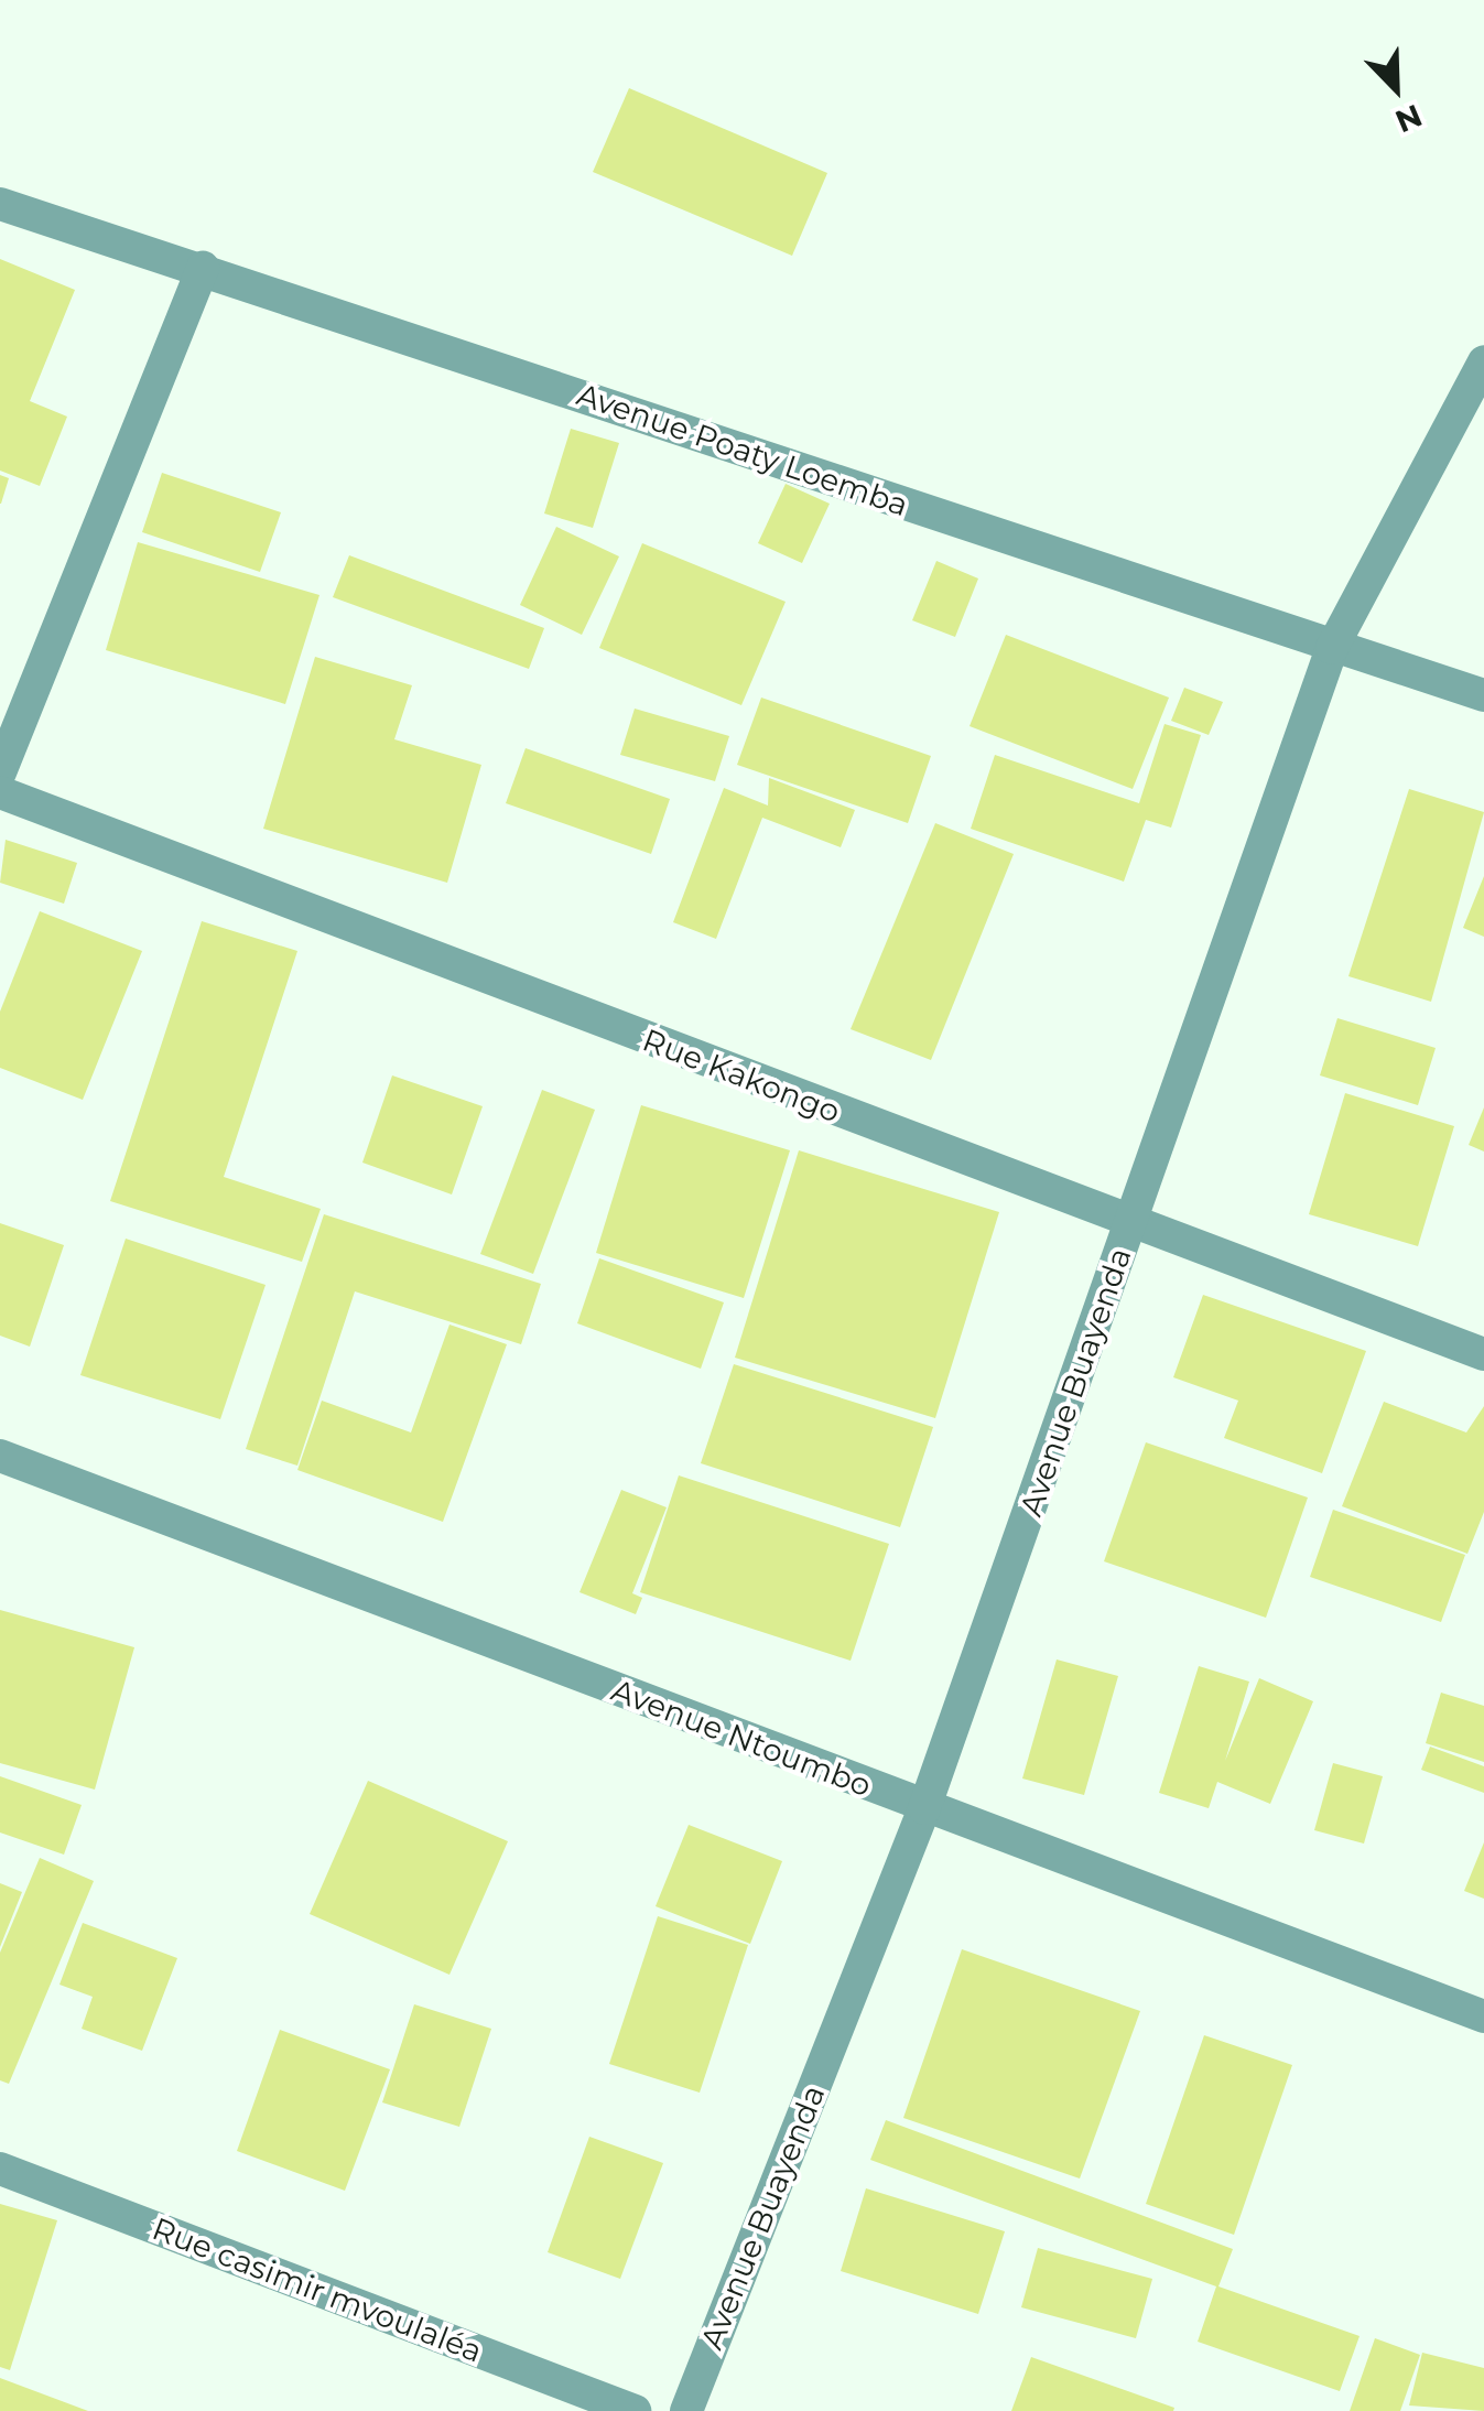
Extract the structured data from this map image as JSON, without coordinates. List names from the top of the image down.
{
  "streets": {
    "street": [
      "Avenue Poaty Loemba",
      "Rue Kakongo",
      "Avenue Buayenda",
      "Avenue Ntoumbo",
      "Rue casimir mvoulaléa"
    ]
  },
  "crossings": [
    ["Avenue Poaty Loemba", "Avenue Buayenda"],
    ["Rue Kakongo", "Avenue Buayenda"],
    ["Avenue Buayenda", "Avenue Ntoumbo"]
  ],
  "north": "bottom right"
}
